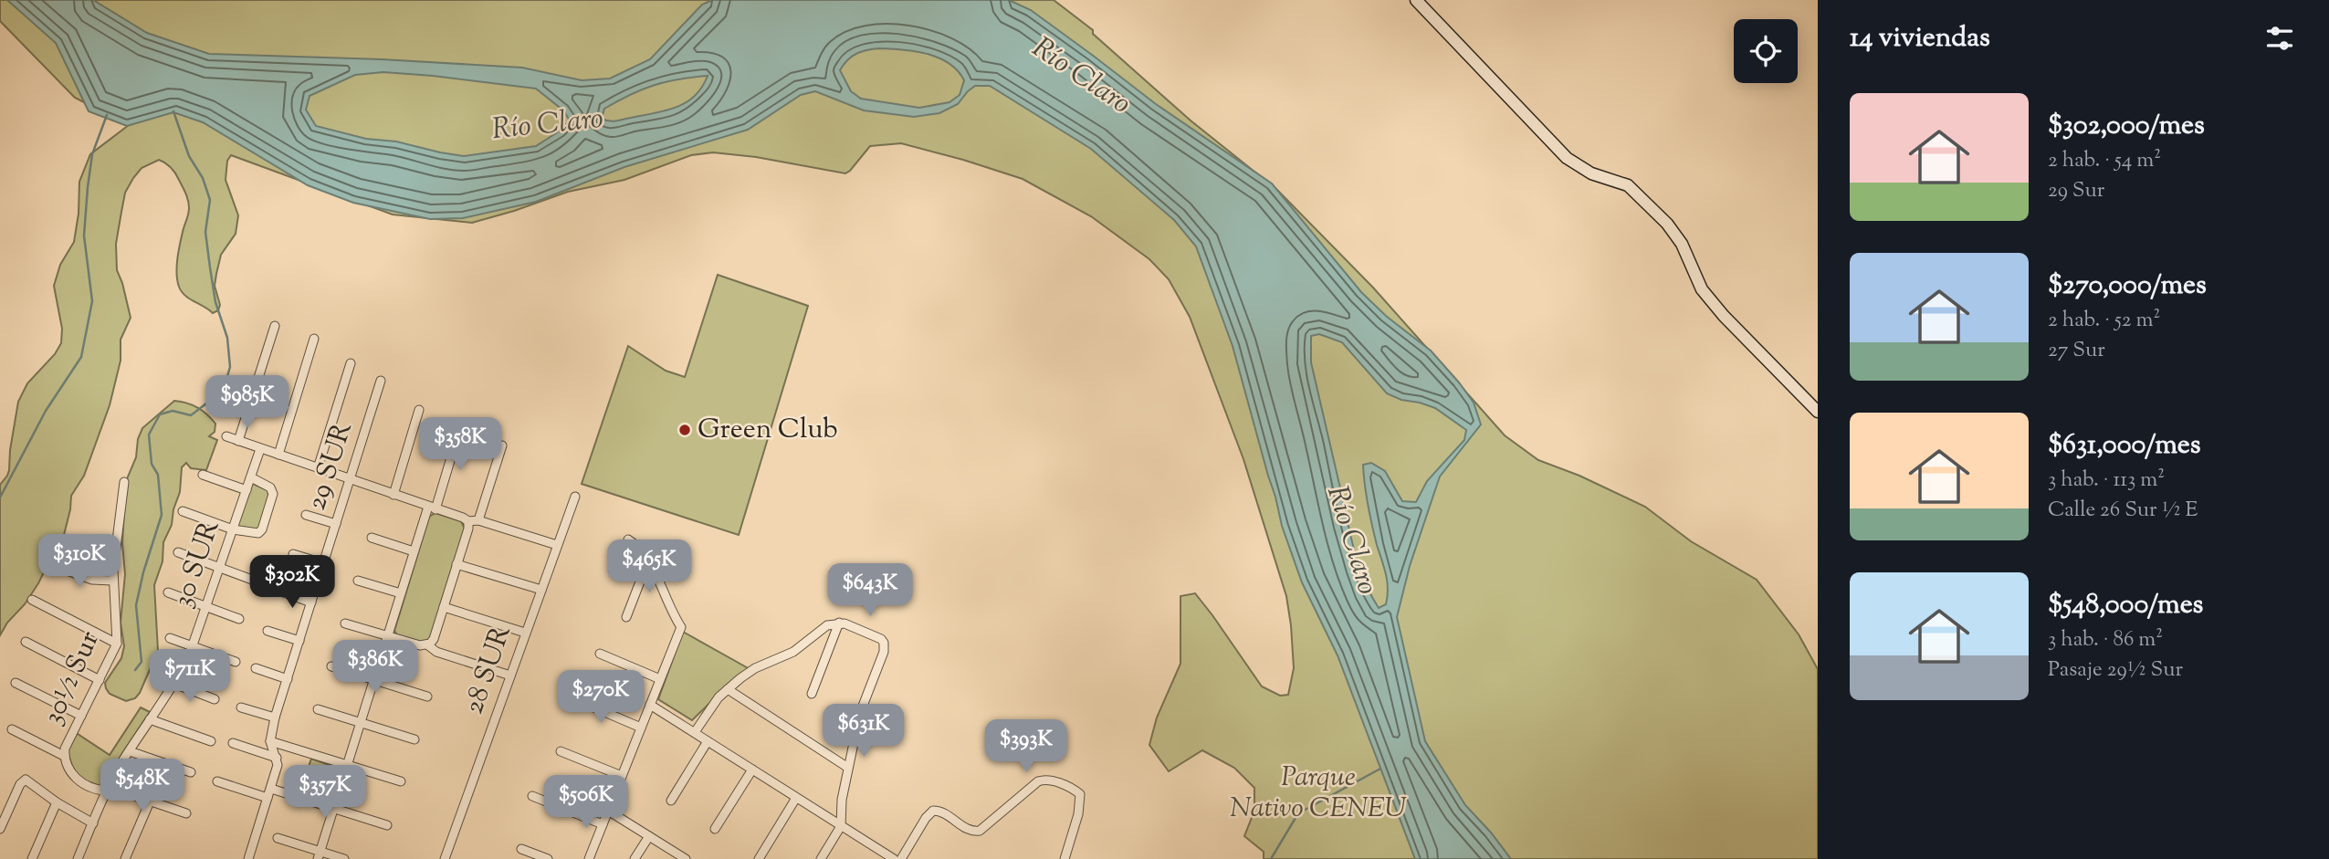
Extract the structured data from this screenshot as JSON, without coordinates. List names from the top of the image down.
{
  "streets": {
    "street": [
      "29 SUR",
      "30 SUR",
      "28 SUR",
      "30½ Sur"
    ]
  },
  "crossings": [
    ["30 SUR", "30½ Sur"]
  ],
  "water": ["Río Claro"],
  "parks": ["Parque Nativo CENEU"],
  "places": ["Green Club"],
  "page": {
    "heading": "14 viviendas",
    "list": [
      {
        "name": "$302,000/mes",
        "note": "2 hab. · 54 m² · 29 Sur"
      },
      {
        "name": "$270,000/mes",
        "note": "2 hab. · 52 m² · 27 Sur"
      },
      {
        "name": "$631,000/mes",
        "note": "3 hab. · 113 m² · Calle 26 Sur ½ E"
      },
      {
        "name": "$548,000/mes",
        "note": "3 hab. · 86 m² · Pasaje 29½ Sur"
      }
    ],
    "price": [
      "$985K",
      "$358K",
      "$310K",
      "$465K",
      "$302K",
      "$643K",
      "$386K",
      "$711K",
      "$270K",
      "$631K",
      "$393K",
      "$548K",
      "$357K",
      "$506K"
    ]
  }
}
